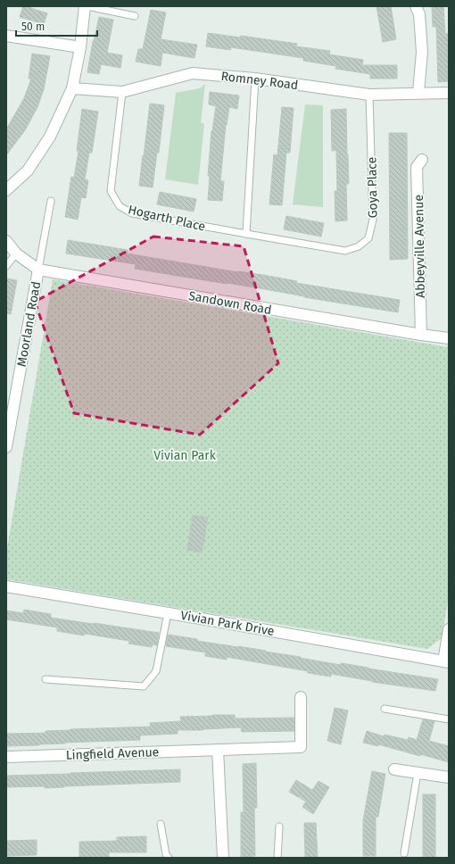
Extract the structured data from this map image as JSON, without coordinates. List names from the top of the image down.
{
  "streets": {
    "street": [
      "Romney Road",
      "Abbeyville Avenue",
      "Sandown Road",
      "Moorland Road",
      "Vivian Park Drive",
      "Lingfield Avenue"
    ],
    "lane": ["Goya Place", "Hogarth Place"]
  },
  "crossings": [
    ["Romney Road", "Goya Place"],
    ["Romney Road", "Hogarth Place"],
    ["Goya Place", "Hogarth Place"],
    ["Abbeyville Avenue", "Sandown Road"],
    ["Sandown Road", "Moorland Road"]
  ],
  "parks": ["Vivian Park"],
  "scale_bar": "50 m"
}
